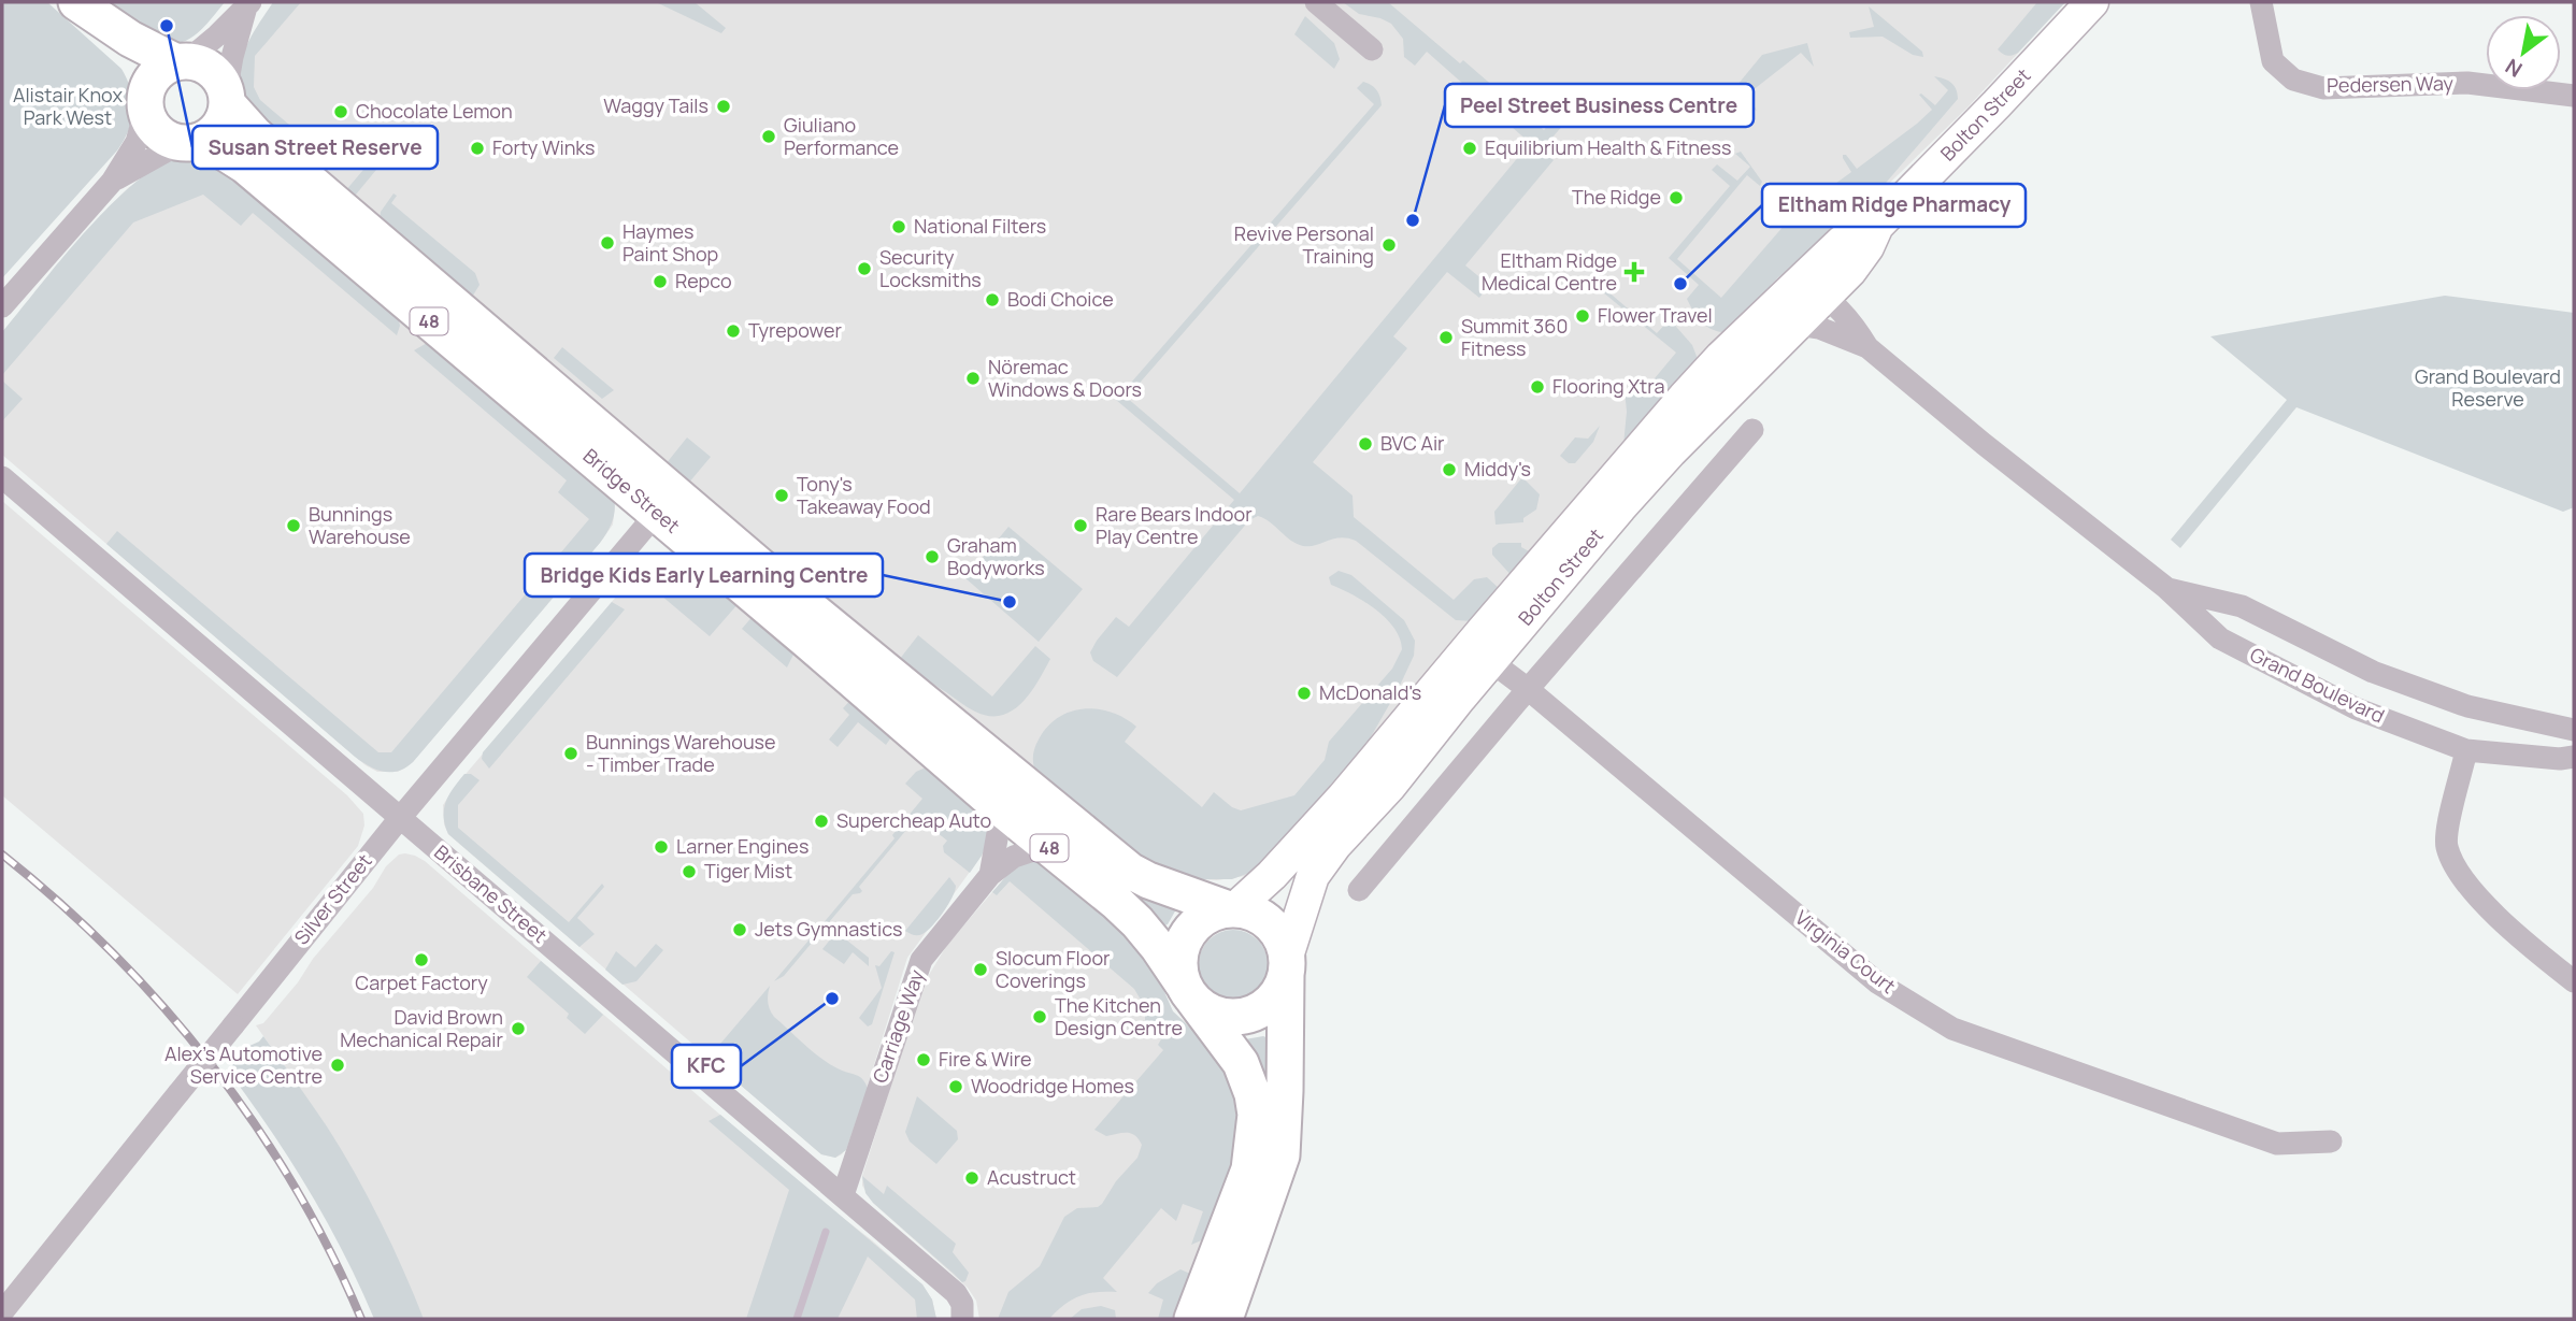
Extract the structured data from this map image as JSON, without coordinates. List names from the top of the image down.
{
  "streets": {
    "main road": ["Bolton Street", "48", "Bridge Street"],
    "street": [
      "Pedersen Way",
      "Grand Boulevard",
      "Brisbane Street",
      "Silver Street",
      "Virginia Court",
      "Carriage Way"
    ]
  },
  "crossings": [
    ["Bolton Street", "48"],
    ["Bolton Street", "Bridge Street"],
    ["Bolton Street", "Grand Boulevard"],
    ["Bolton Street", "Virginia Court"],
    ["48", "Bridge Street"],
    ["Bridge Street", "Silver Street"],
    ["Bridge Street", "Carriage Way"],
    ["Brisbane Street", "Silver Street"],
    ["Brisbane Street", "Carriage Way"]
  ],
  "parks": ["Alistair Knox Park West", "Grand Boulevard Reserve"],
  "places": {
    "other": [
      "Susan Street Reserve",
      "Waggy Tails",
      "Chocolate Lemon",
      "Giuliano Performance",
      "Forty Winks",
      "Equilibrium Health & Fitness",
      "The Ridge",
      "Peel Street Business Centre",
      "National Filters",
      "Haymes Paint Shop",
      "Revive Personal Training",
      "Security Locksmiths",
      "Repco",
      "Eltham Ridge Pharmacy",
      "Bodi Choice",
      "Flower Travel",
      "Tyrepower",
      "Summit 360 Fitness",
      "Nöremac Windows & Doors",
      "Flooring Xtra",
      "BVC Air",
      "Middy's",
      "Tony's Takeaway Food",
      "Bunnings Warehouse",
      "Rare Bears Indoor Play Centre",
      "Graham Bodyworks",
      "Bridge Kids Early Learning Centre",
      "McDonald's",
      "Bunnings Warehouse - Timber Trade",
      "Supercheap Auto",
      "Larner Engines",
      "Tiger Mist",
      "Jets Gymnastics",
      "Carpet Factory",
      "Slocum Floor Coverings",
      "KFC",
      "The Kitchen Design Centre",
      "David Brown Mechanical Repair",
      "Fire & Wire",
      "Alex's Automotive Service Centre",
      "Woodridge Homes",
      "Acustruct"
    ],
    "health": ["Eltham Ridge Medical Centre"]
  },
  "north": "bottom left"
}
